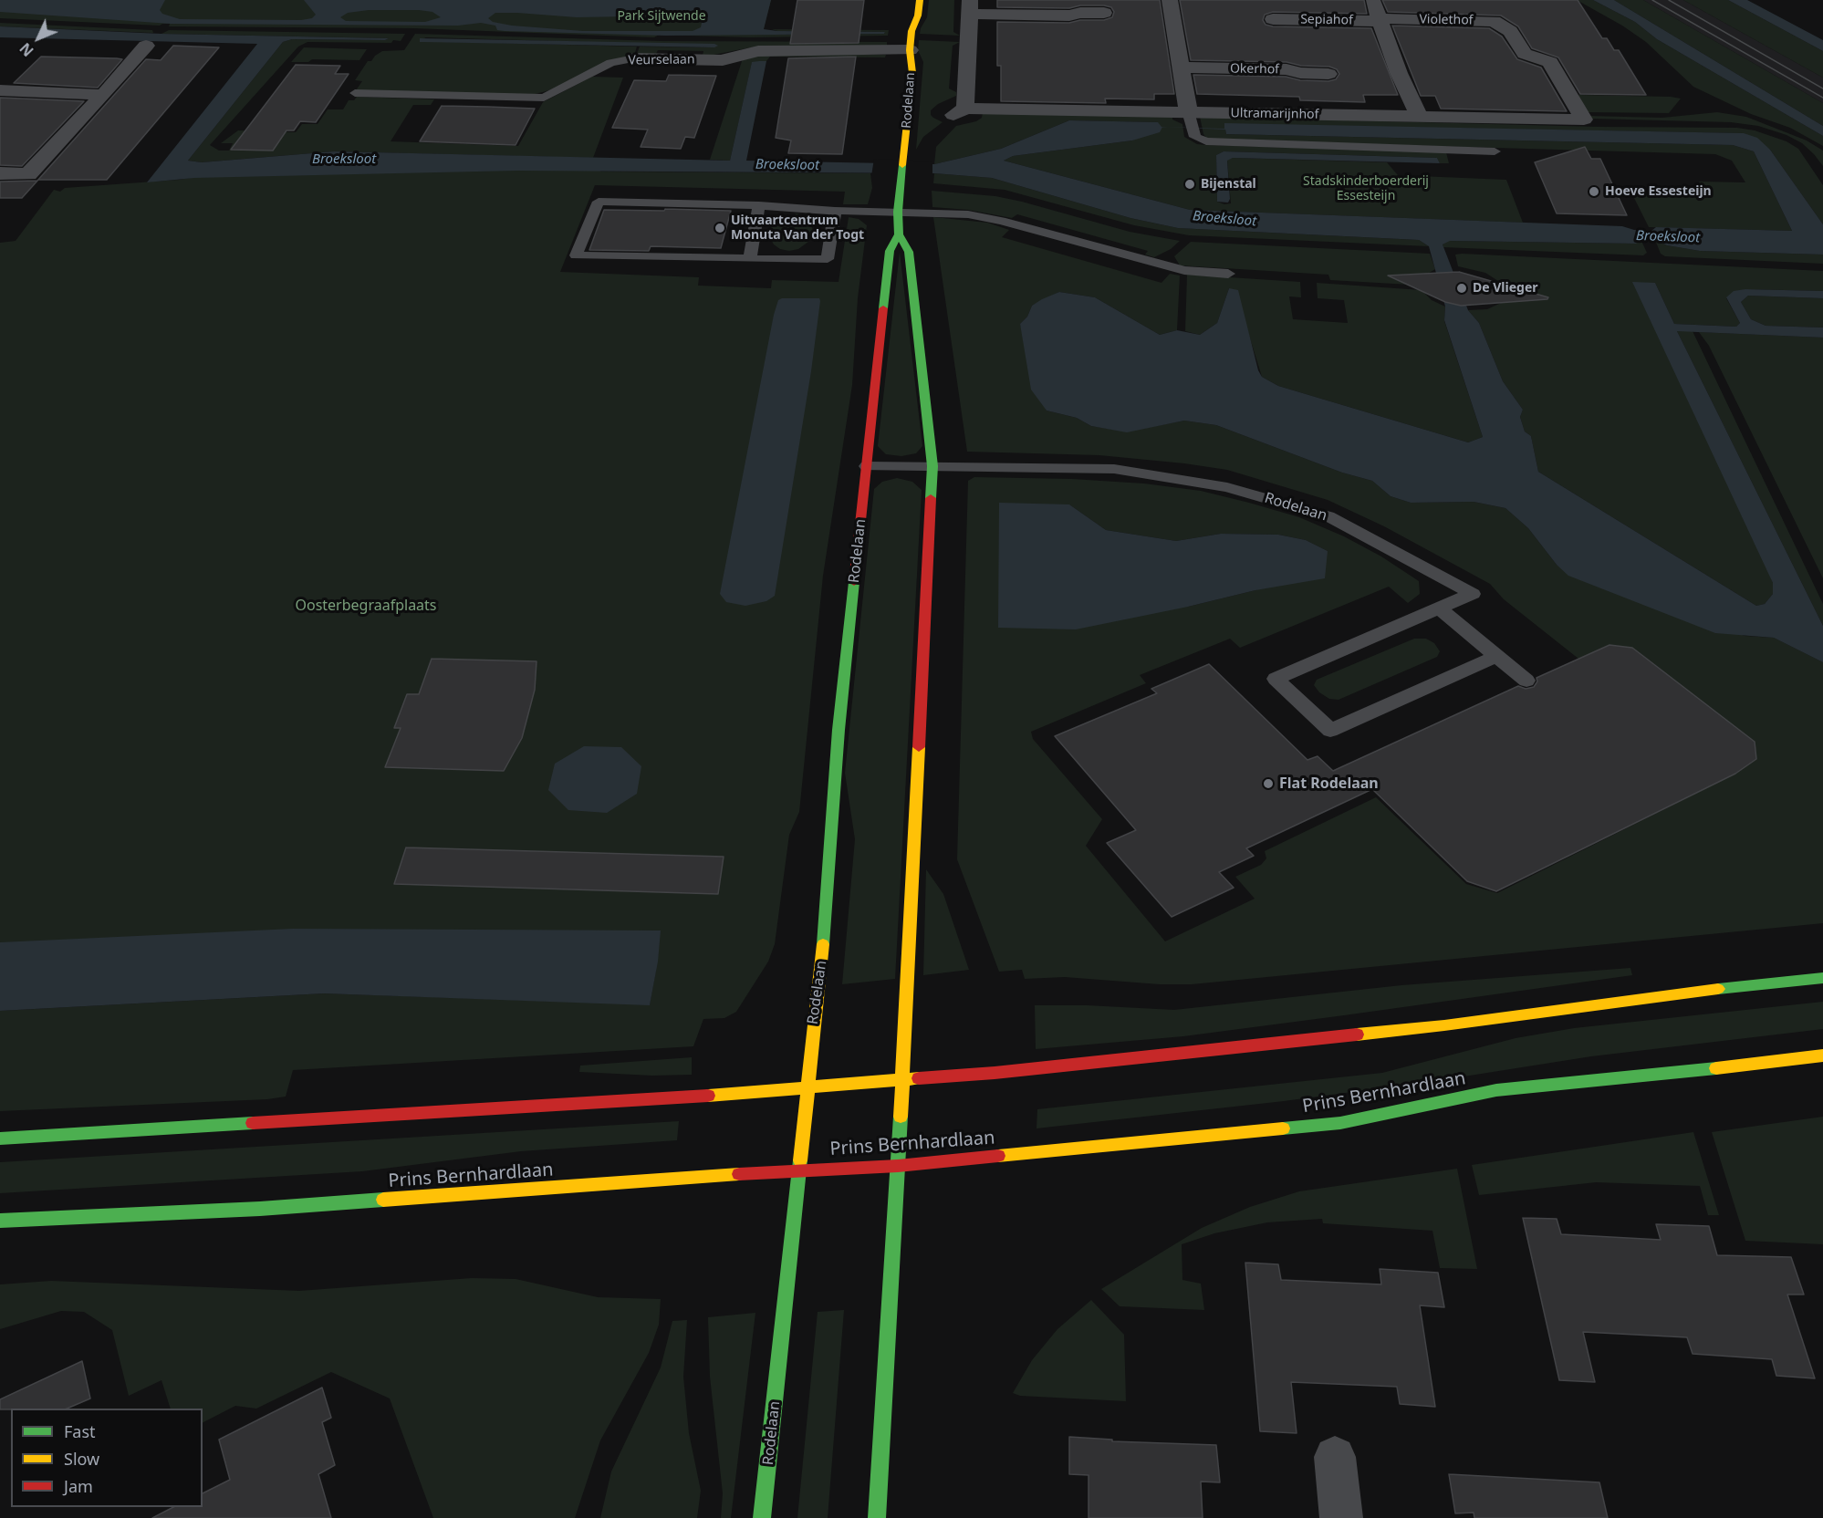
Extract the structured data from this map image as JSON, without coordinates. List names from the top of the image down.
{
  "streets": {
    "street": [
      "Sepiahof",
      "Violethof",
      "Veurselaan",
      "Okerhof",
      "Rodelaan",
      "Ultramarijnhof",
      "Prins Bernhardlaan"
    ]
  },
  "crossings": [
    ["Sepiahof", "Violethof"],
    ["Violethof", "Ultramarijnhof"],
    ["Veurselaan", "Rodelaan"],
    ["Rodelaan", "Prins Bernhardlaan"]
  ],
  "water": ["Broeksloot"],
  "parks": ["Park Sijtwende", "Stadskinderboerderij Essesteijn", "Oosterbegraafplaats"],
  "places": [
    "Bijenstal",
    "Hoeve Essesteijn",
    "Uitvaartcentrum Monuta Van der Togt",
    "De Vlieger",
    "Flat Rodelaan"
  ],
  "legend": ["Fast", "Slow", "Jam"],
  "north": "bottom left"
}
